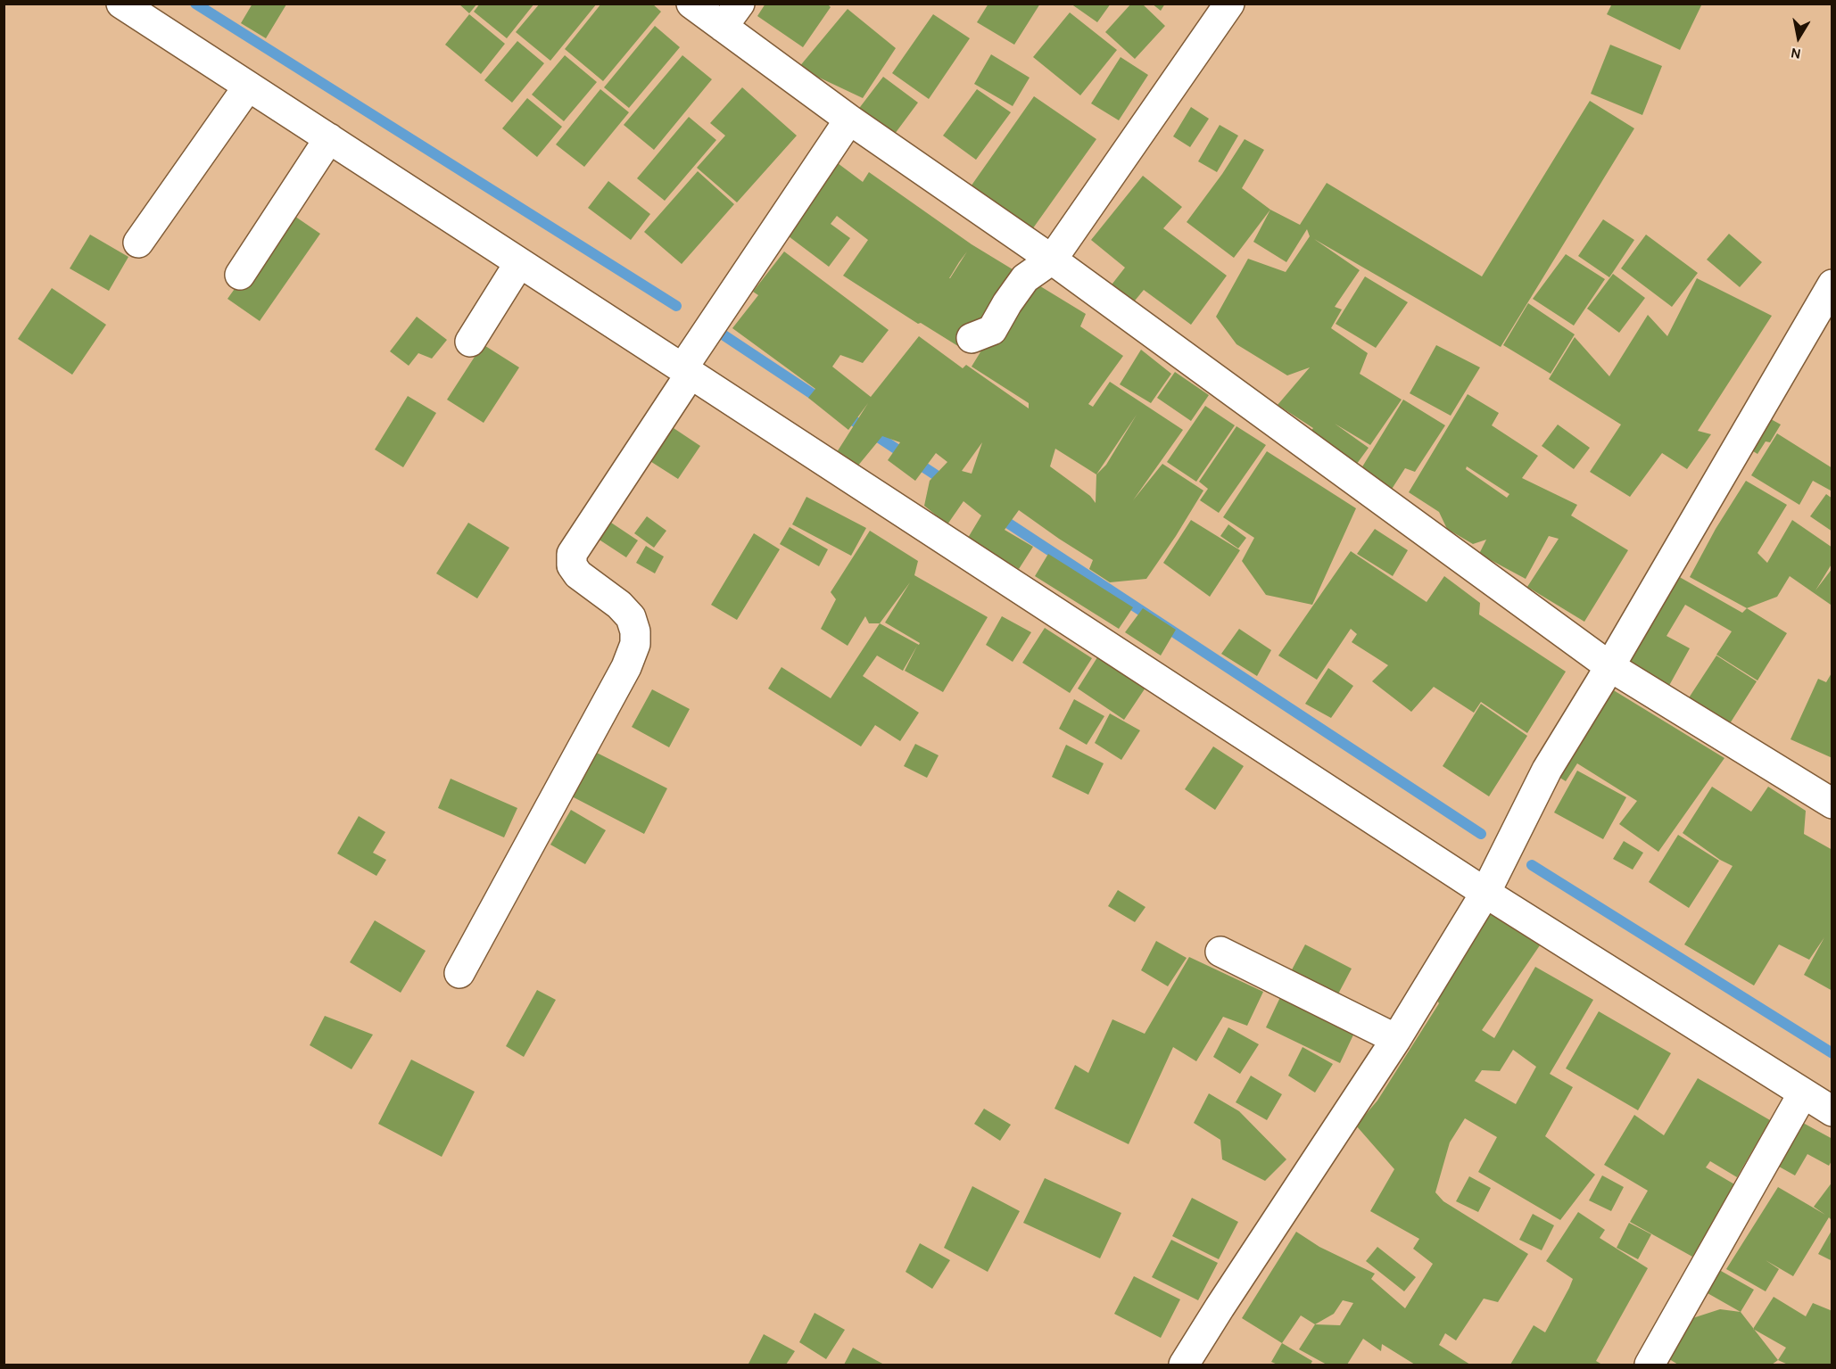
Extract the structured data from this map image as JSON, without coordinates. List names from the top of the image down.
{
  "north": "bottom"
}
